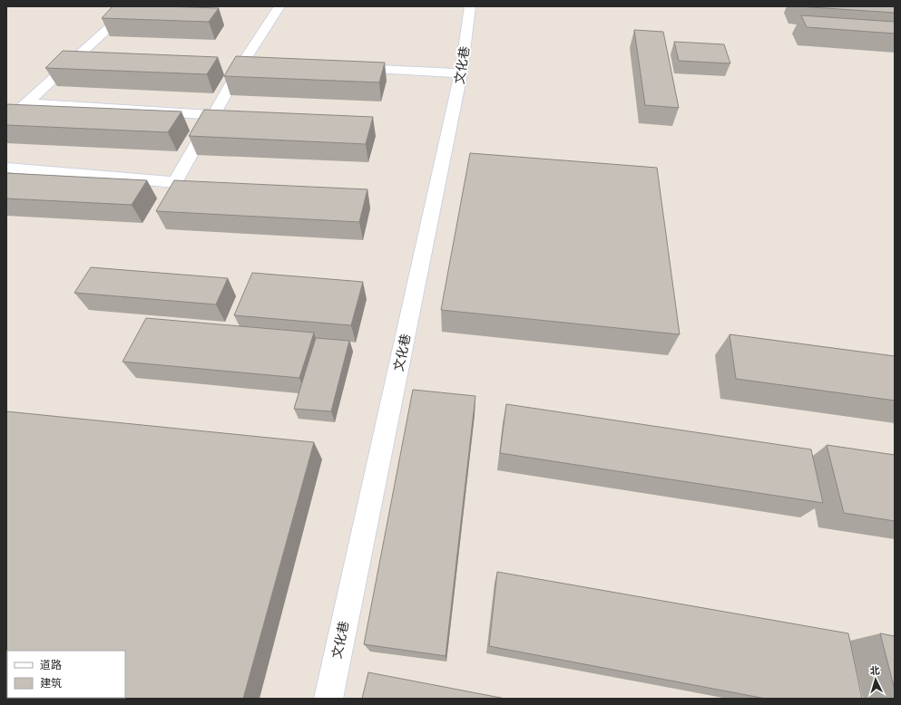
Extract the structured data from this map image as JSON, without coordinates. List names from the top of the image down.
{
  "streets": {
    "street": ["文化巷"]
  },
  "legend": ["道路", "建筑"],
  "north": "top"
}
